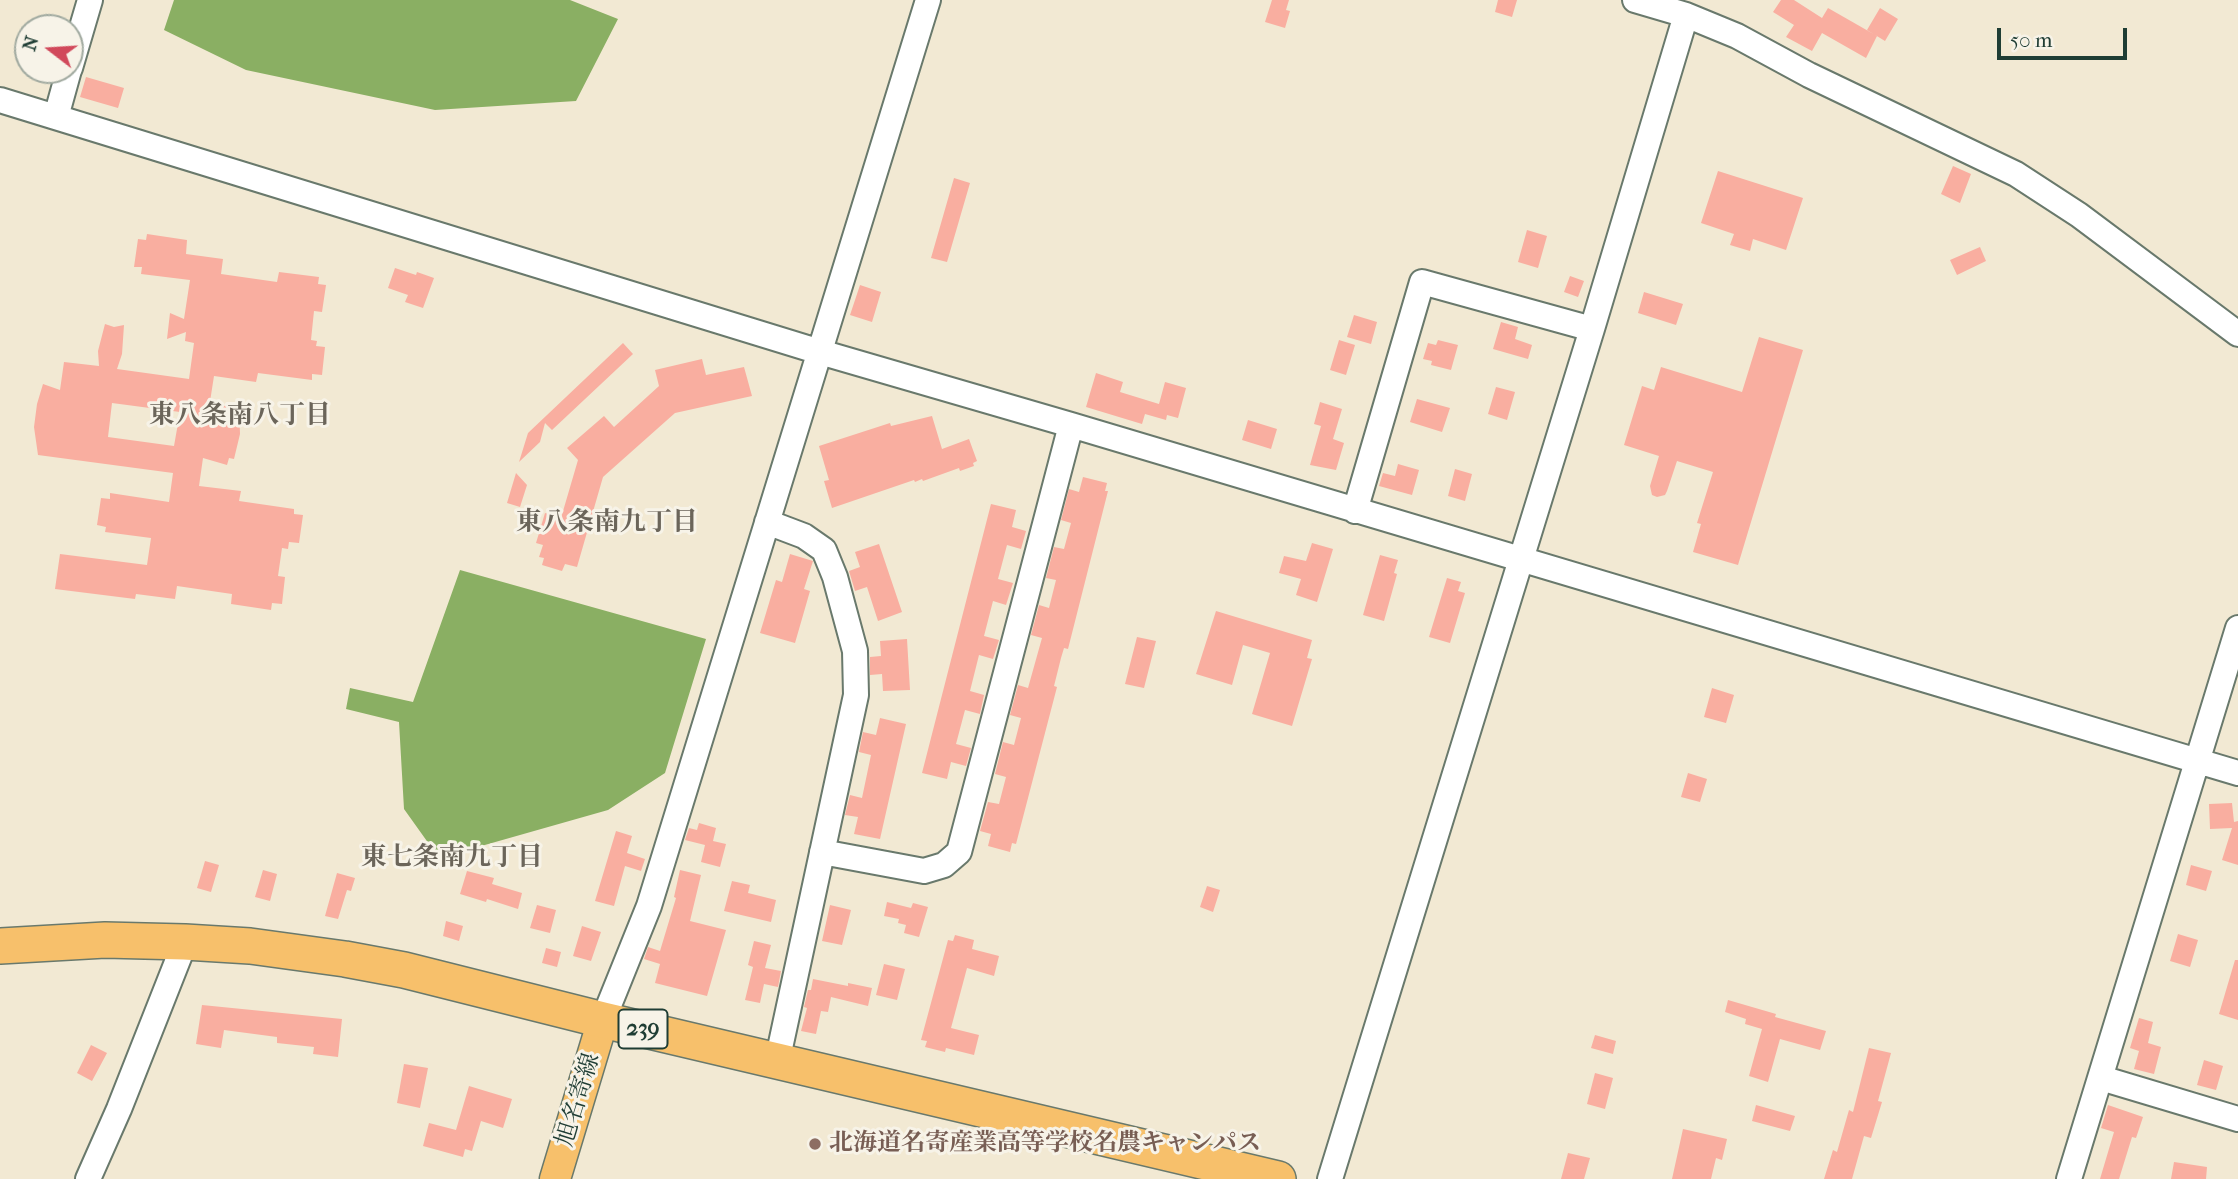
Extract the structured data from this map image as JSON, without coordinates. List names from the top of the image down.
{
  "streets": {
    "highway": ["239"],
    "main road": ["旭名寄線"]
  },
  "crossings": [
    ["239", "旭名寄線"]
  ],
  "districts": ["東八条南八丁目", "東八条南九丁目", "東七条南九丁目"],
  "places": ["北海道名寄産業高等学校名農キャンパス"],
  "scale_bar": "50 m",
  "north": "left"
}
